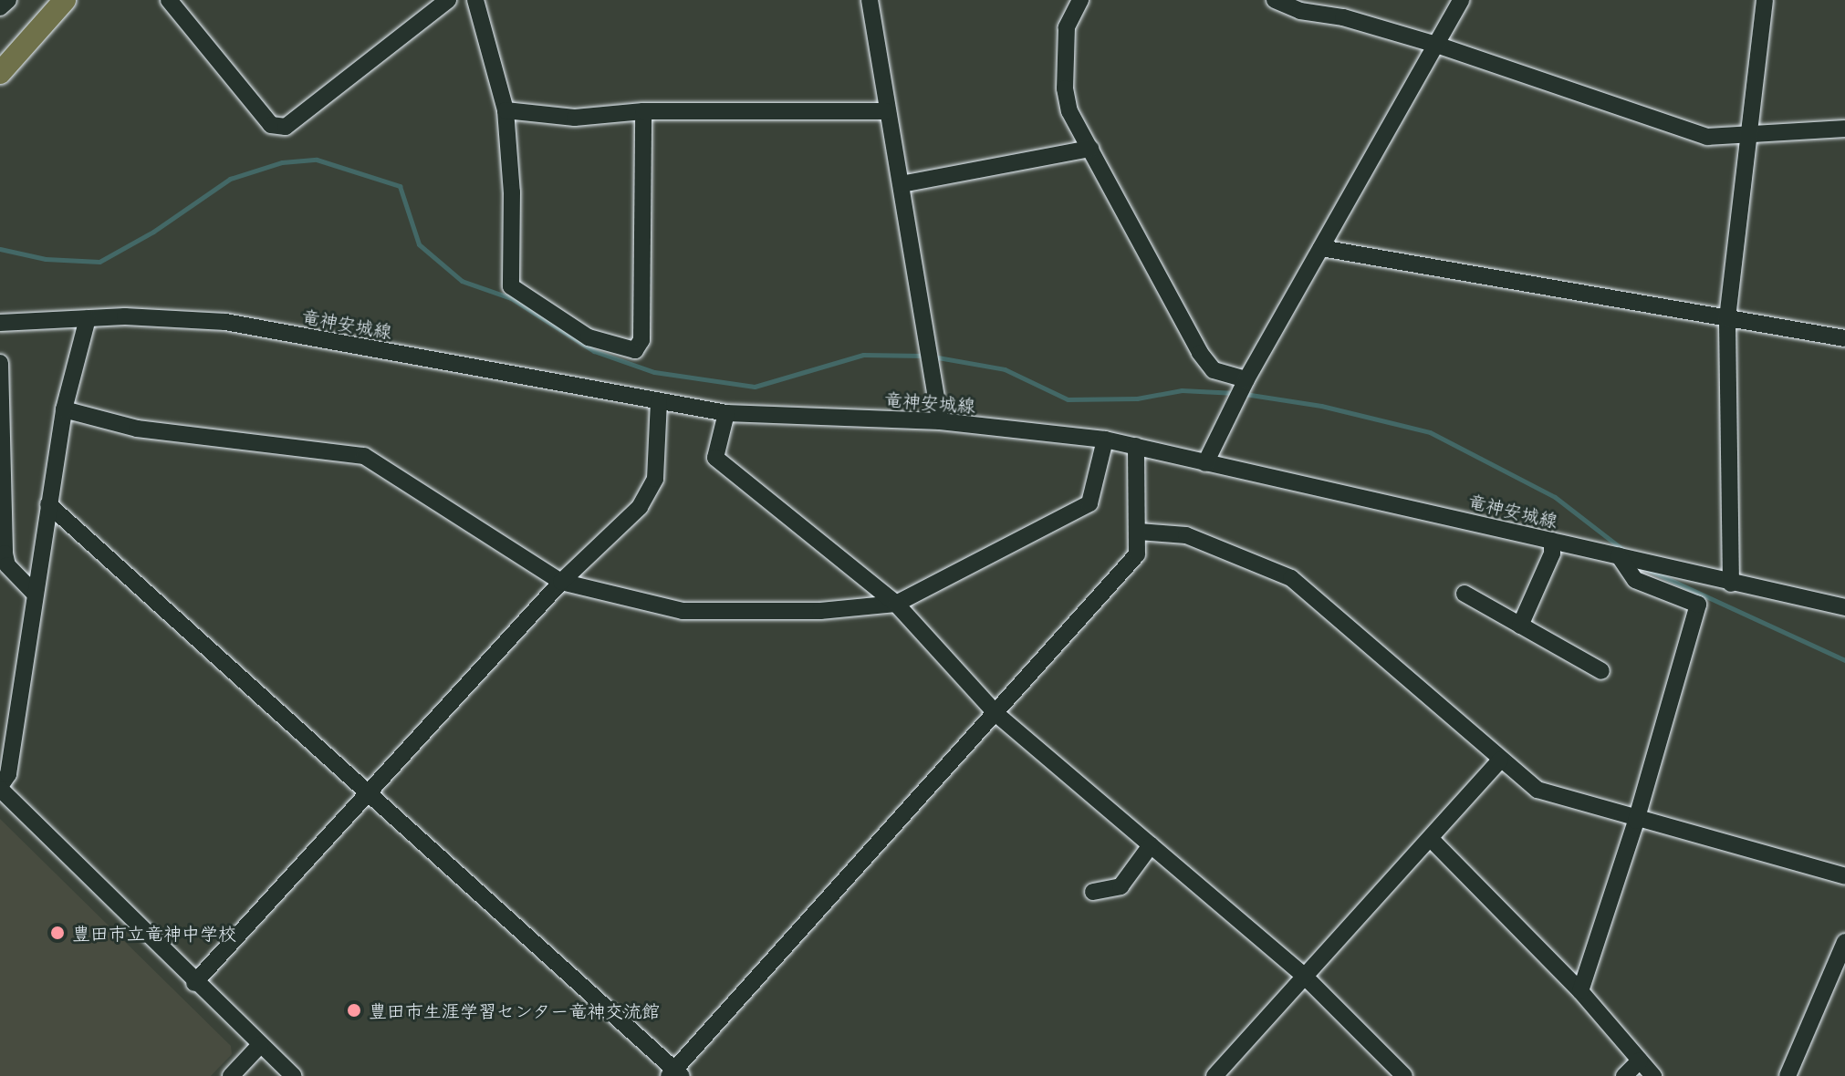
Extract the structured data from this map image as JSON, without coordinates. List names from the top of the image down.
{
  "streets": {
    "street": ["竜神安城線"]
  },
  "places": ["豊田市立竜神中学校", "豊田市生涯学習センター竜神交流館"]
}
